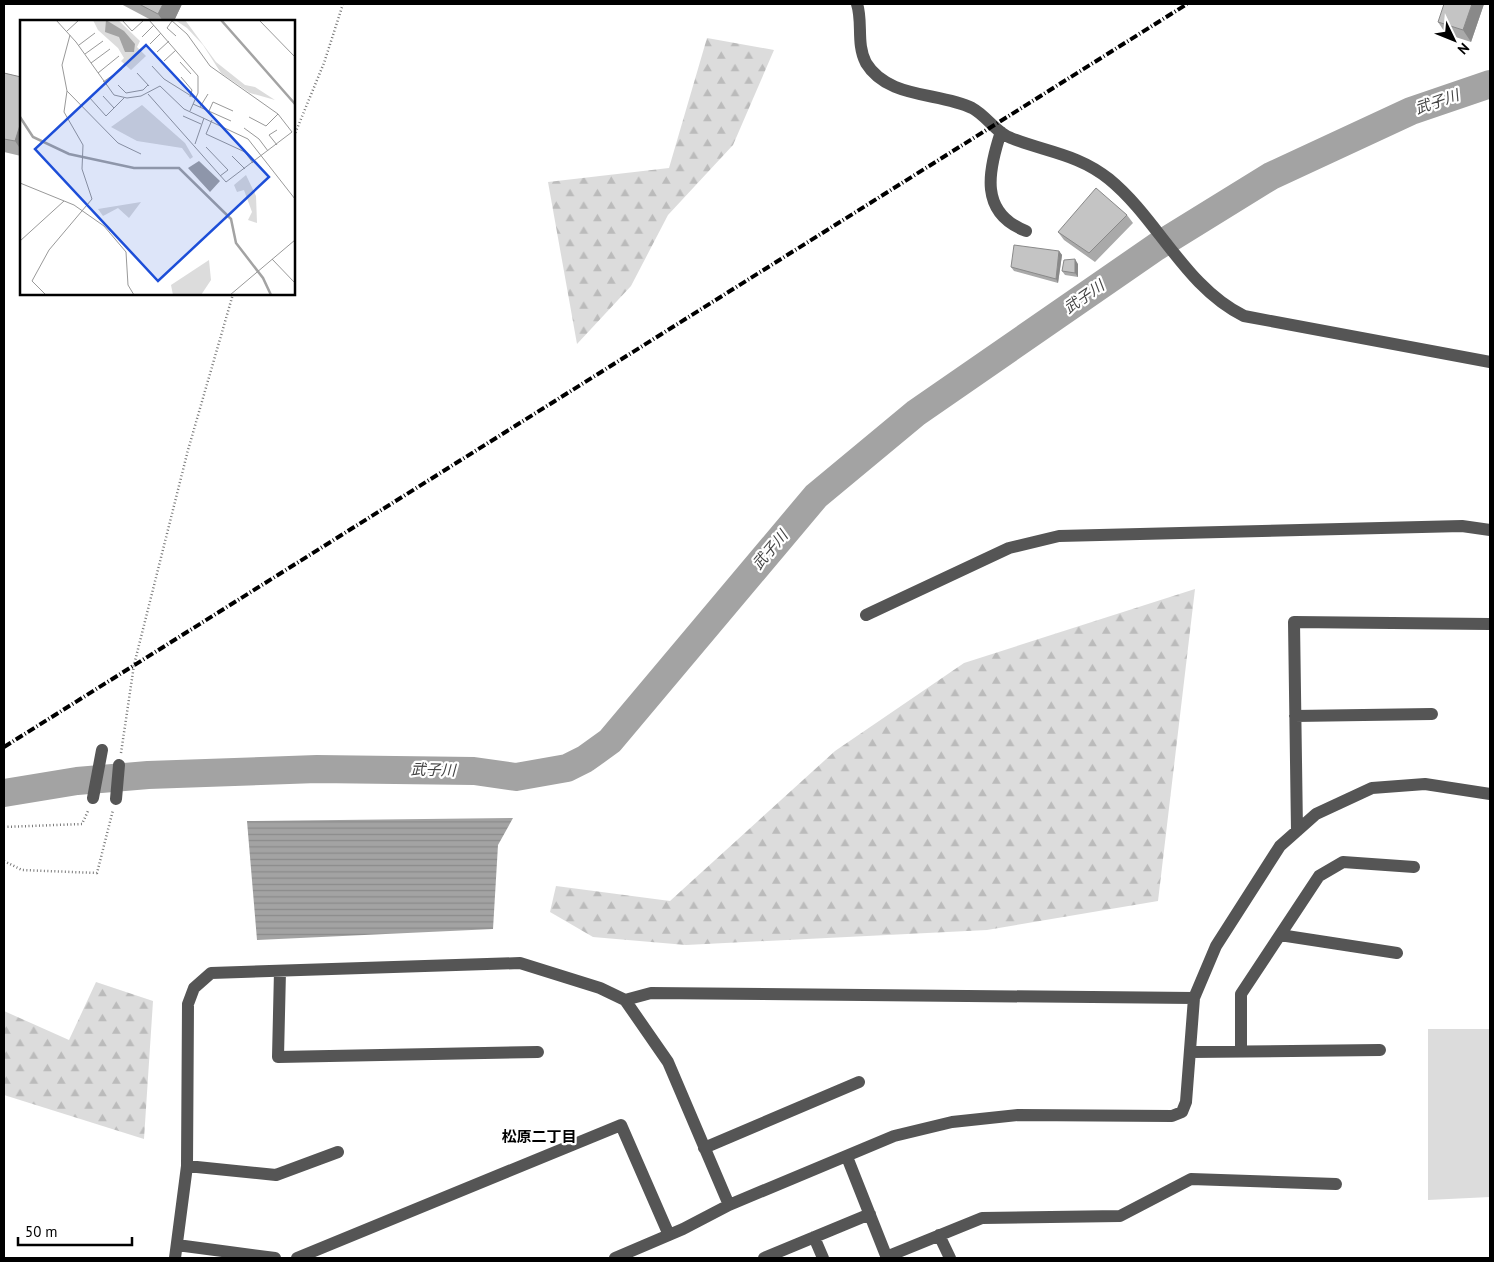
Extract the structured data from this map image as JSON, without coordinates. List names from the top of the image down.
{
  "districts": ["松原二丁目"],
  "water": ["武子川"],
  "scale_bar": "50 m",
  "north": "bottom right"
}
